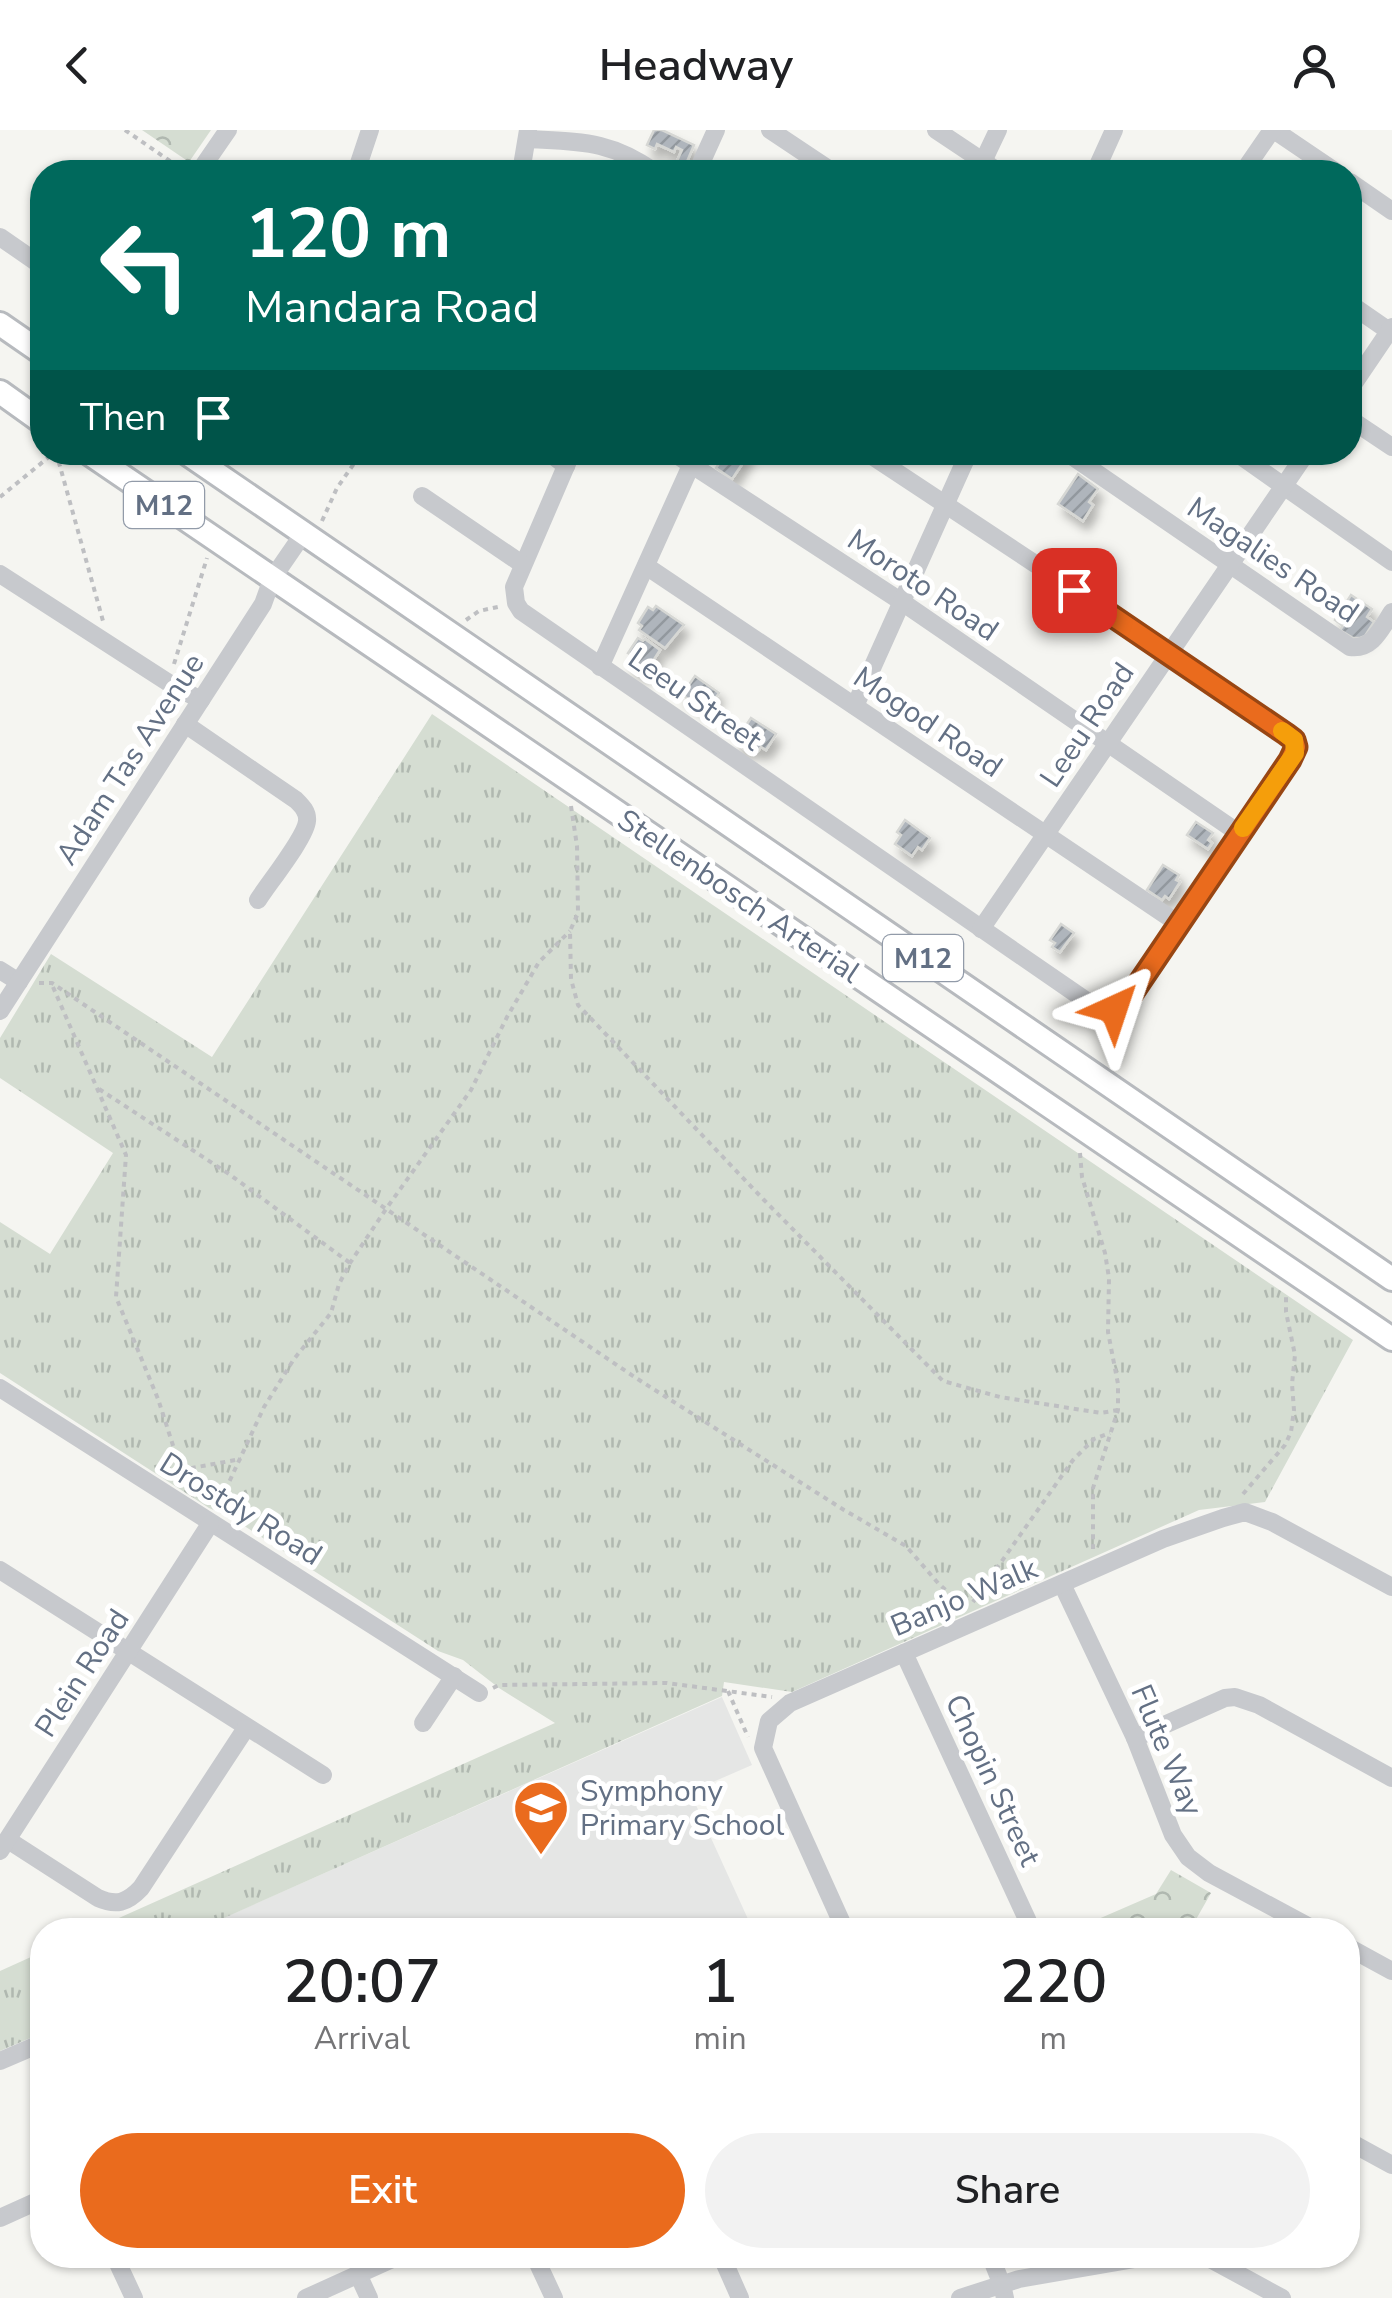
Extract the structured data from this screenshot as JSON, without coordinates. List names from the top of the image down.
{
  "streets": {
    "main road": ["M12", "Stellenbosch Arterial"],
    "street": [
      "Magalies Road",
      "Moroto Road",
      "Leeu Street",
      "Mogod Road",
      "Leeu Road",
      "Adam Tas Avenue",
      "Drostdy Road",
      "Banjo Walk",
      "Plein Road",
      "Flute Way",
      "Chopin Street"
    ]
  },
  "crossings": [
    ["Magalies Road", "Leeu Road"],
    ["Moroto Road", "Leeu Road"],
    ["Leeu Street", "Mogod Road"],
    ["Leeu Street", "Leeu Road"],
    ["Mogod Road", "Leeu Road"],
    ["Adam Tas Avenue", "Stellenbosch Arterial"],
    ["Drostdy Road", "Plein Road"],
    ["Banjo Walk", "Flute Way"],
    ["Banjo Walk", "Chopin Street"]
  ],
  "places": {
    "school or university": ["Symphony Primary School"]
  },
  "page": {
    "header": "Headway",
    "turn": ["120 m", "Mandara Road"],
    "then": "Then",
    "eta": [
      "20:07",
      "Arrival",
      "1",
      "min",
      "220",
      "m"
    ],
    "buttons": ["Exit", "Share"]
  }
}
